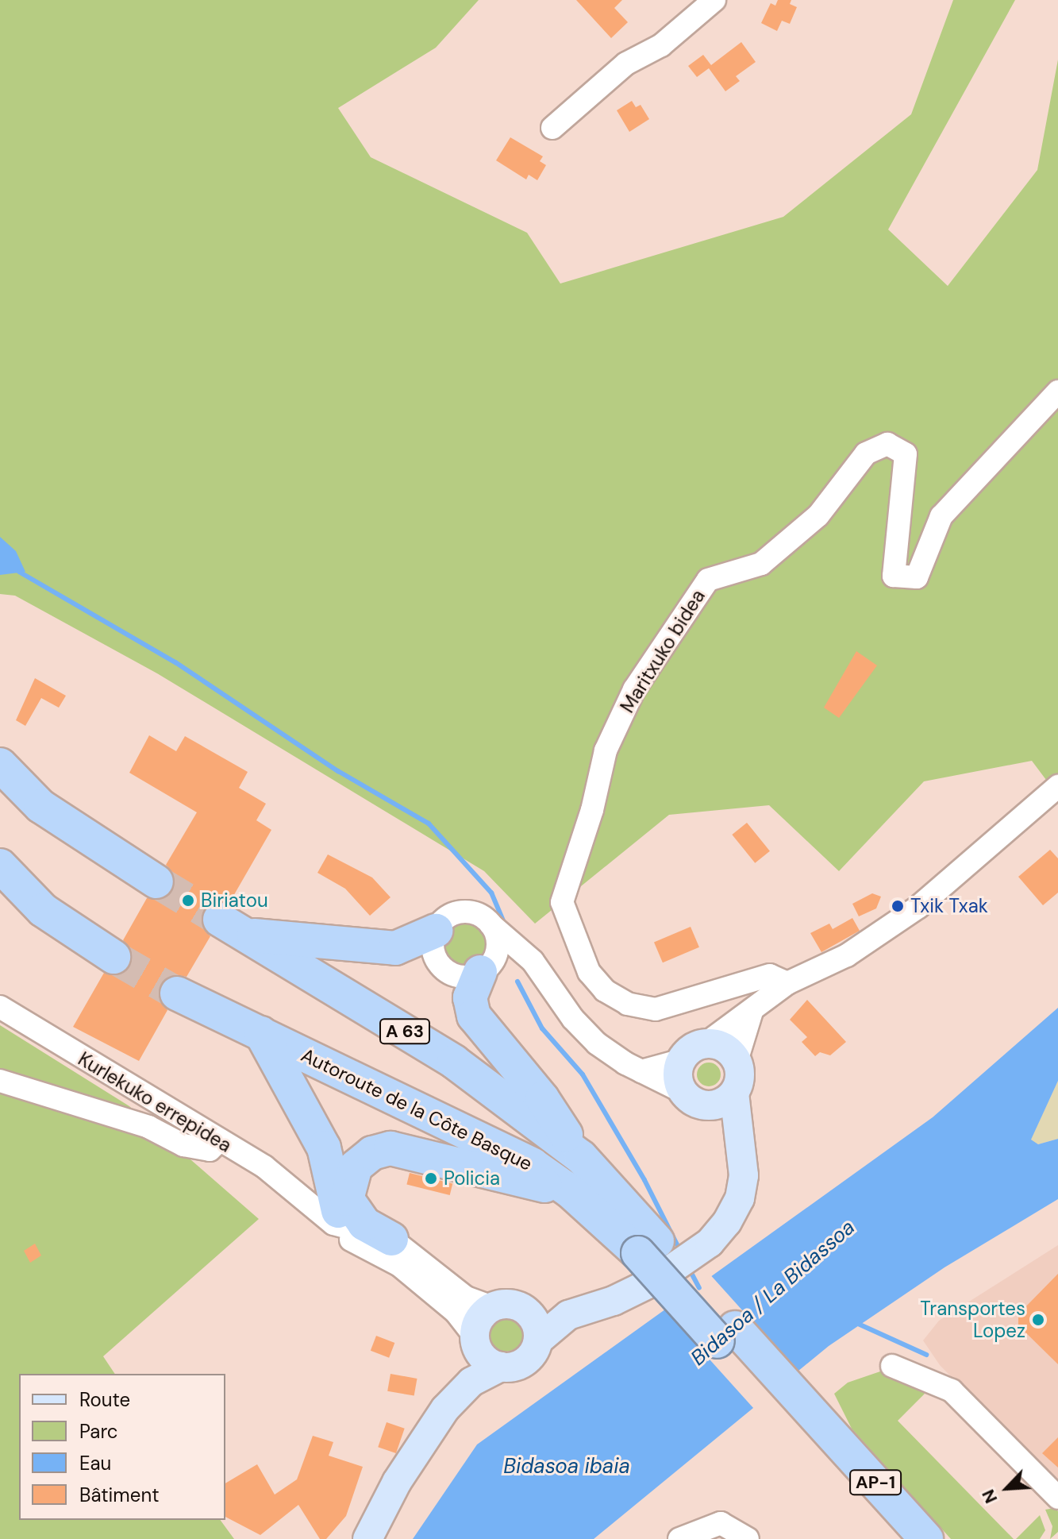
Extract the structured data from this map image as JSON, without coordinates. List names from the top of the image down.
{
  "streets": {
    "highway": ["A 63", "Autoroute de la Côte Basque", "AP-1"],
    "street": ["Maritxuko bidea", "Kurlekuko errepidea"]
  },
  "crossings": [
    ["A 63", "Autoroute de la Côte Basque"],
    ["A 63", "AP-1"]
  ],
  "water": ["Bidasoa / La Bidassoa", "Bidasoa ibaia"],
  "places": [
    "Biriatou",
    "Txik Txak",
    "Policia",
    "Transportes Lopez"
  ],
  "legend": [
    "Route",
    "Parc",
    "Eau",
    "Bâtiment"
  ],
  "north": "bottom left"
}
